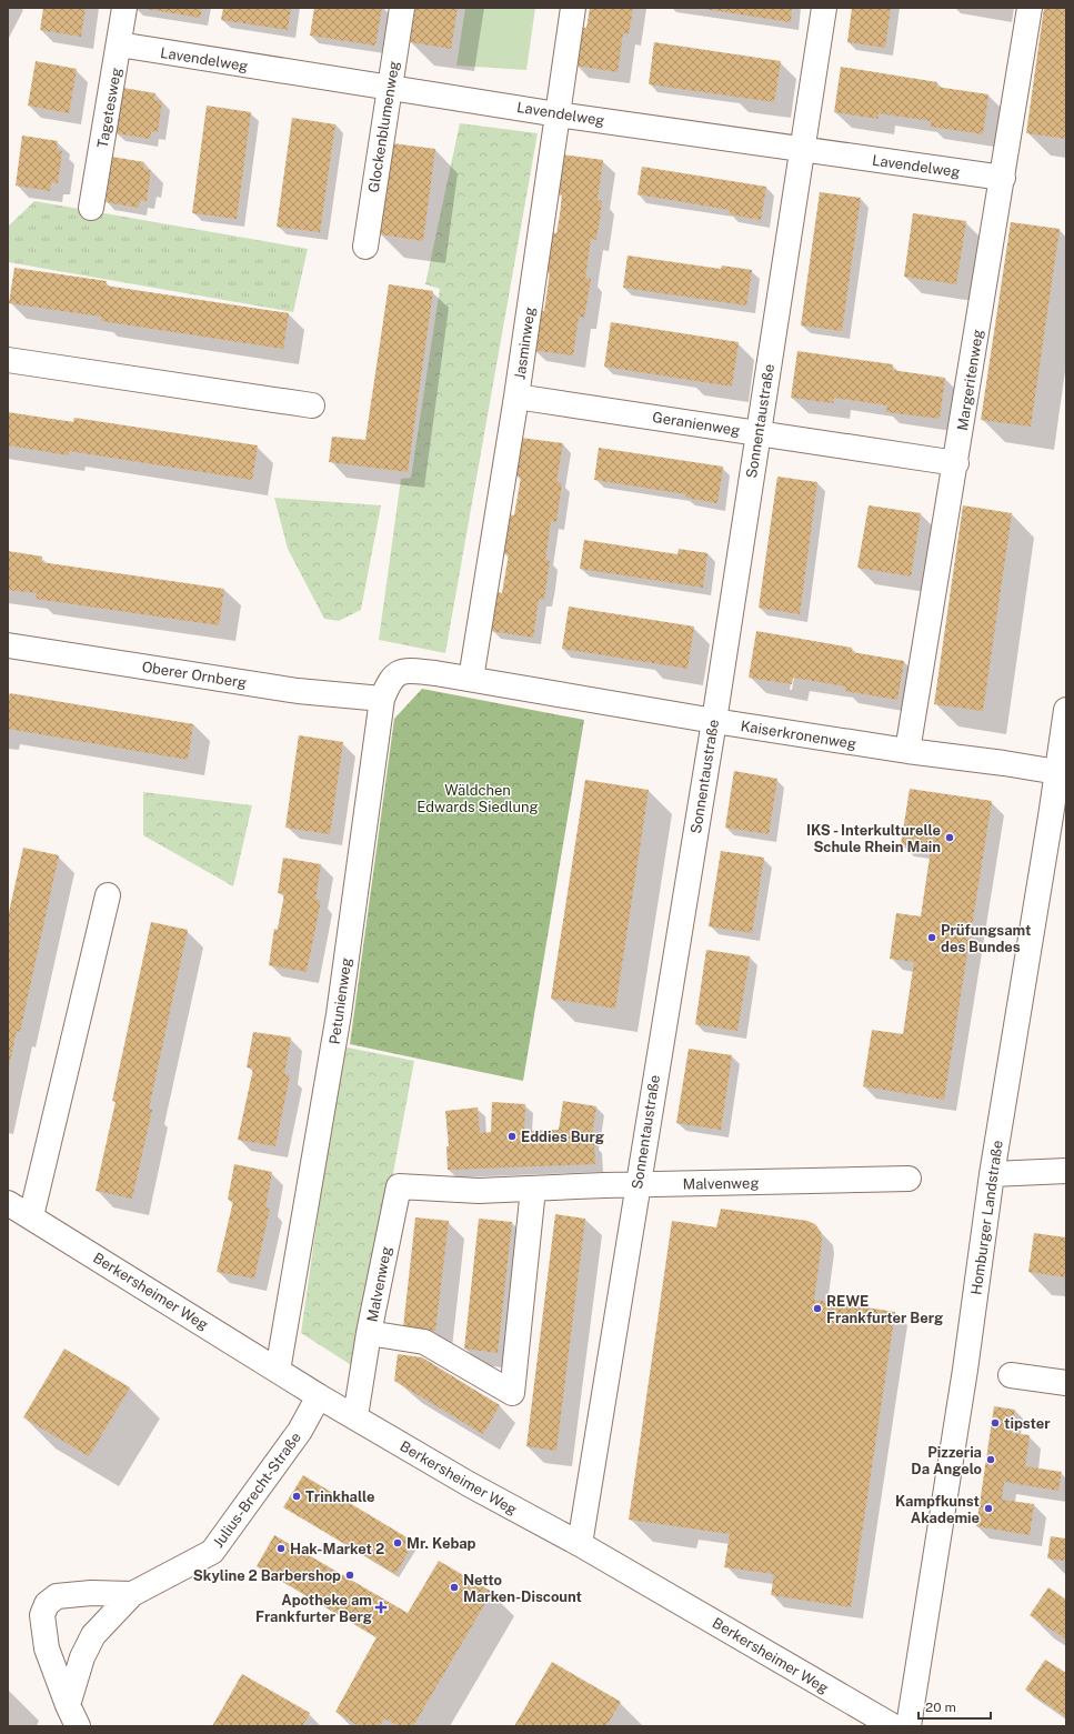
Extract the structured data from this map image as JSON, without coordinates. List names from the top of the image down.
{
  "streets": {
    "street": [
      "Lavendelweg",
      "Tagetesweg",
      "Glockenblumenweg",
      "Jasminweg",
      "Margeritenweg",
      "Sonnentaustraße",
      "Geranienweg",
      "Oberer Ornberg",
      "Kaiserkronenweg",
      "Petunienweg",
      "Malvenweg",
      "Homburger Landstraße",
      "Berkersheimer Weg",
      "Julius-Brecht-Straße"
    ]
  },
  "crossings": [
    ["Lavendelweg", "Tagetesweg"],
    ["Lavendelweg", "Glockenblumenweg"],
    ["Lavendelweg", "Jasminweg"],
    ["Lavendelweg", "Margeritenweg"],
    ["Lavendelweg", "Sonnentaustraße"],
    ["Jasminweg", "Geranienweg"],
    ["Jasminweg", "Kaiserkronenweg"],
    ["Margeritenweg", "Geranienweg"],
    ["Margeritenweg", "Kaiserkronenweg"],
    ["Sonnentaustraße", "Geranienweg"],
    ["Sonnentaustraße", "Kaiserkronenweg"],
    ["Sonnentaustraße", "Malvenweg"],
    ["Sonnentaustraße", "Berkersheimer Weg"],
    ["Oberer Ornberg", "Petunienweg"],
    ["Kaiserkronenweg", "Petunienweg"],
    ["Kaiserkronenweg", "Homburger Landstraße"],
    ["Petunienweg", "Berkersheimer Weg"],
    ["Malvenweg", "Berkersheimer Weg"],
    ["Berkersheimer Weg", "Julius-Brecht-Straße"]
  ],
  "parks": ["Wäldchen Edwards Siedlung"],
  "places": {
    "other": [
      "IKS - Interkulturelle Schule Rhein Main",
      "Prüfungsamt des Bundes",
      "Eddies Burg",
      "REWE Frankfurter Berg",
      "tipster",
      "Pizzeria Da Angelo",
      "Trinkhalle",
      "Kampfkunst Akademie",
      "Mr. Kebap",
      "Hak-Market 2",
      "Skyline 2 Barbershop",
      "Netto Marken-Discount"
    ],
    "health": ["Apotheke am Frankfurter Berg"]
  },
  "scale_bar": "20 m"
}
